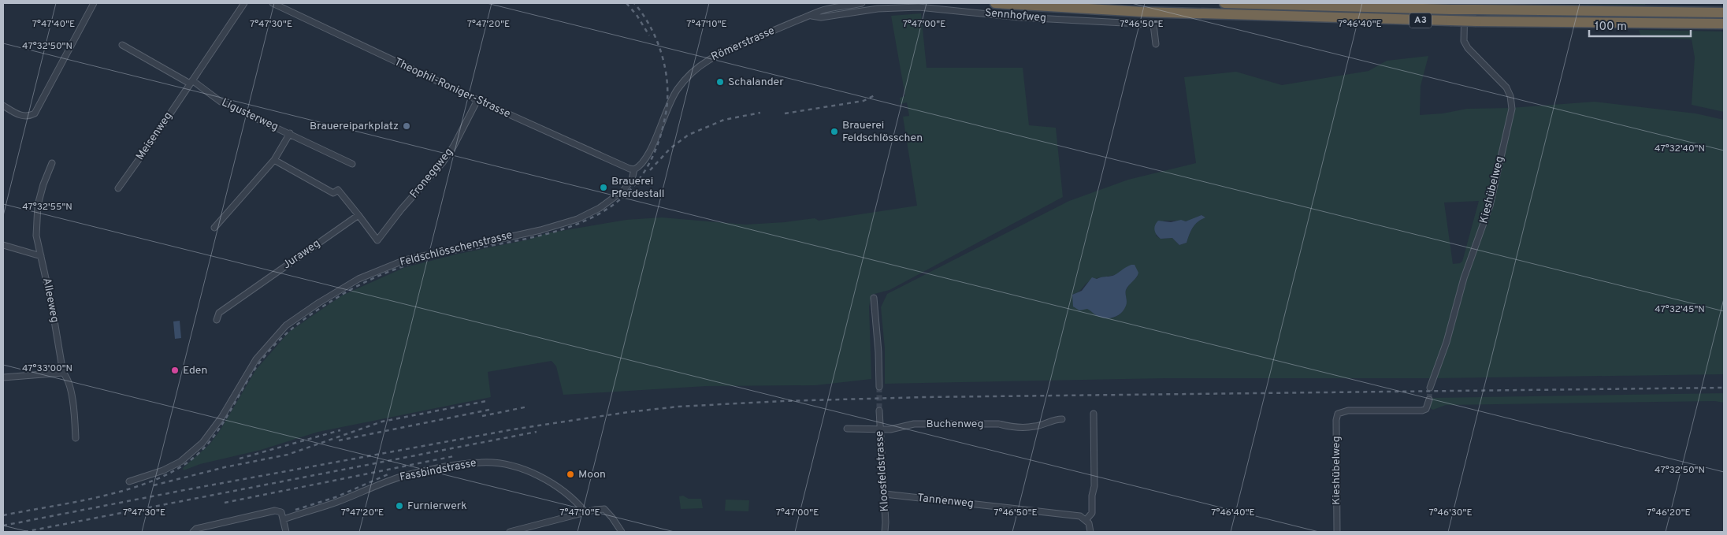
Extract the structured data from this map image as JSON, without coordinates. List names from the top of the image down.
{
  "streets": {
    "highway": ["A3"],
    "street": [
      "Sennhofweg",
      "Römerstrasse",
      "Theophil-Roniger-Strasse",
      "Ligusterweg",
      "Meisenweg",
      "Froneggweg",
      "Kieshübelweg",
      "Feldschlösschenstrasse",
      "Juraweg",
      "Alleeweg",
      "Buchenweg",
      "Fassbindstrasse",
      "Kloosfeldstrasse",
      "Tannenweg"
    ]
  },
  "crossings": [
    ["Sennhofweg", "Römerstrasse"],
    ["Römerstrasse", "Theophil-Roniger-Strasse"],
    ["Römerstrasse", "Feldschlösschenstrasse"],
    ["Theophil-Roniger-Strasse", "Froneggweg"],
    ["Theophil-Roniger-Strasse", "Feldschlösschenstrasse"],
    ["Ligusterweg", "Meisenweg"],
    ["Froneggweg", "Juraweg"],
    ["Buchenweg", "Kloosfeldstrasse"],
    ["Kloosfeldstrasse", "Tannenweg"]
  ],
  "places": [
    "Schalander",
    "Brauereiparkplatz",
    "Brauerei Feldschlösschen",
    "Brauerei Pferdestall",
    "Eden",
    "Moon",
    "Furnierwerk"
  ],
  "scale_bar": "100 m",
  "coordinates": [
    "7°47'40\"E",
    "7°47'30\"E",
    "7°47'20\"E",
    "7°47'10\"E",
    "7°47'00\"E",
    "7°46'50\"E",
    "7°46'40\"E",
    "47°32'50\"N",
    "47°32'40\"N",
    "47°32'55\"N",
    "47°32'45\"N",
    "47°33'00\"N",
    "7°46'30\"E",
    "7°46'20\"E"
  ]
}
